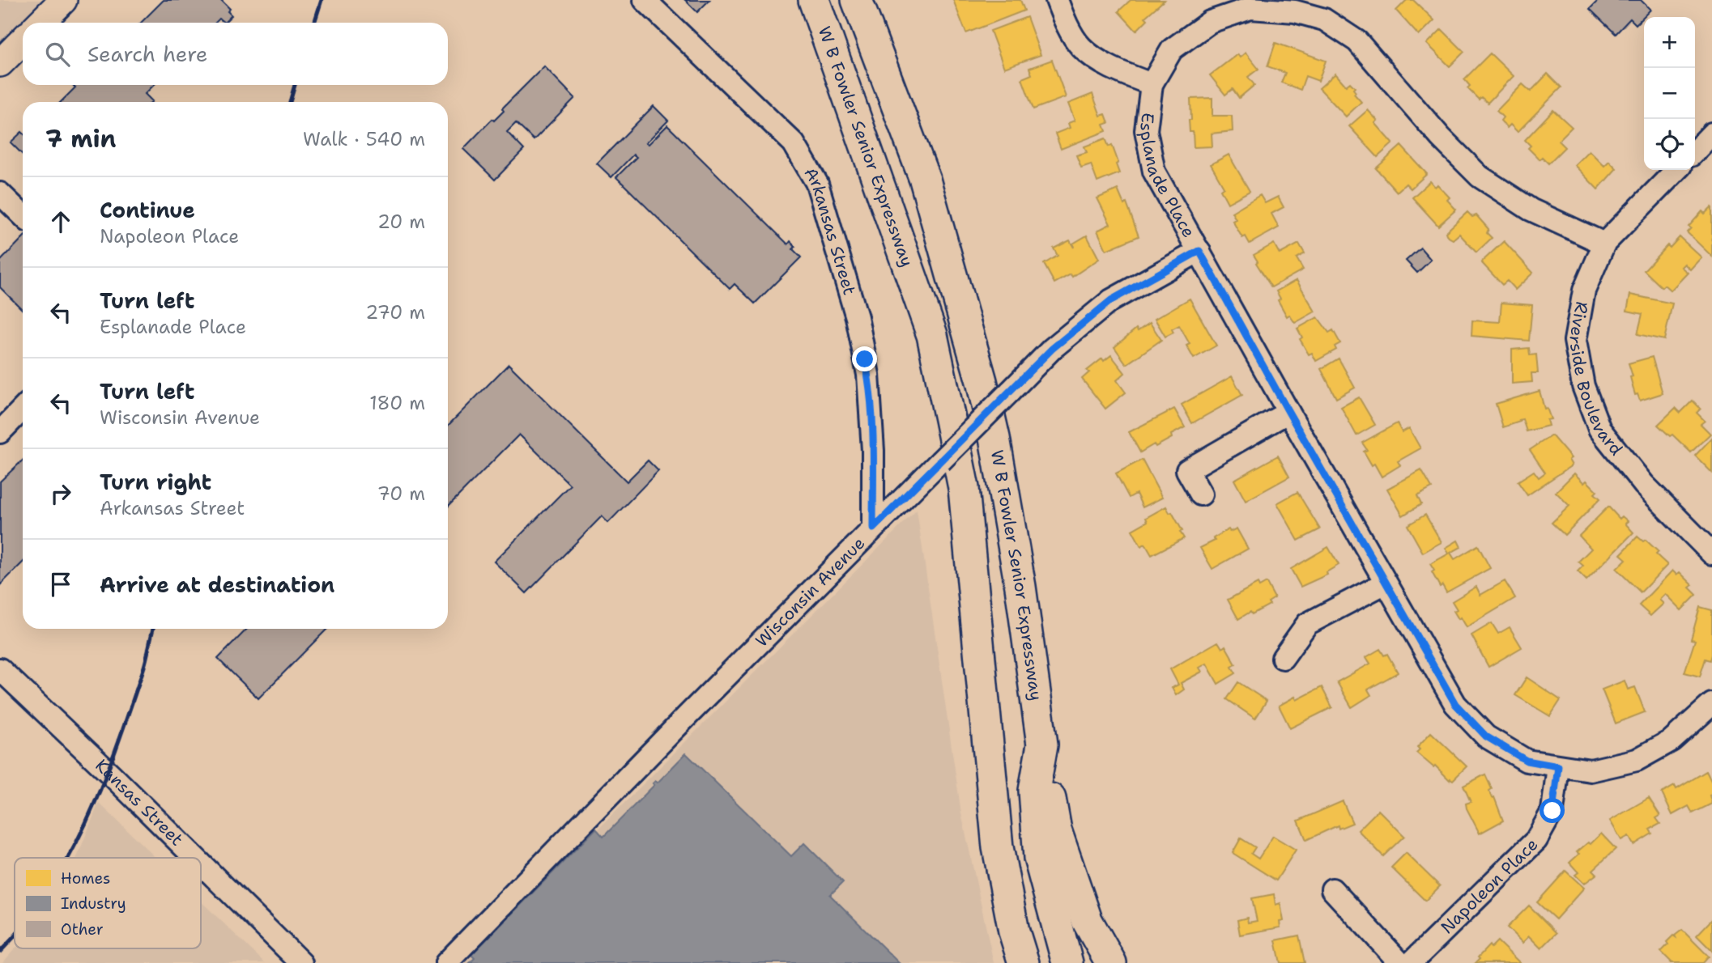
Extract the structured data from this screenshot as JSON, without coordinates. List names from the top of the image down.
{
  "streets": {
    "highway": ["W B Fowler Senior Expressway"],
    "street": [
      "Esplanade Place",
      "Arkansas Street",
      "Riverside Boulevard",
      "Wisconsin Avenue",
      "Kansas Street",
      "Napoleon Place"
    ]
  },
  "crossings": [
    ["Esplanade Place", "Riverside Boulevard"],
    ["Esplanade Place", "Wisconsin Avenue"],
    ["Esplanade Place", "Napoleon Place"],
    ["Arkansas Street", "Wisconsin Avenue"]
  ],
  "legend": ["Homes", "Industry", "Other"],
  "page": {
    "map_buttons": ["+", "−"],
    "search": "Search here",
    "heading": ["7 min", "Walk · 540 m"],
    "list": [
      ["Continue", "Napoleon Place", "20 m"],
      ["Turn left", "Esplanade Place", "270 m"],
      ["Turn left", "Wisconsin Avenue", "180 m"],
      ["Turn right", "Arkansas Street", "70 m"],
      "Arrive at destination"
    ]
  }
}
